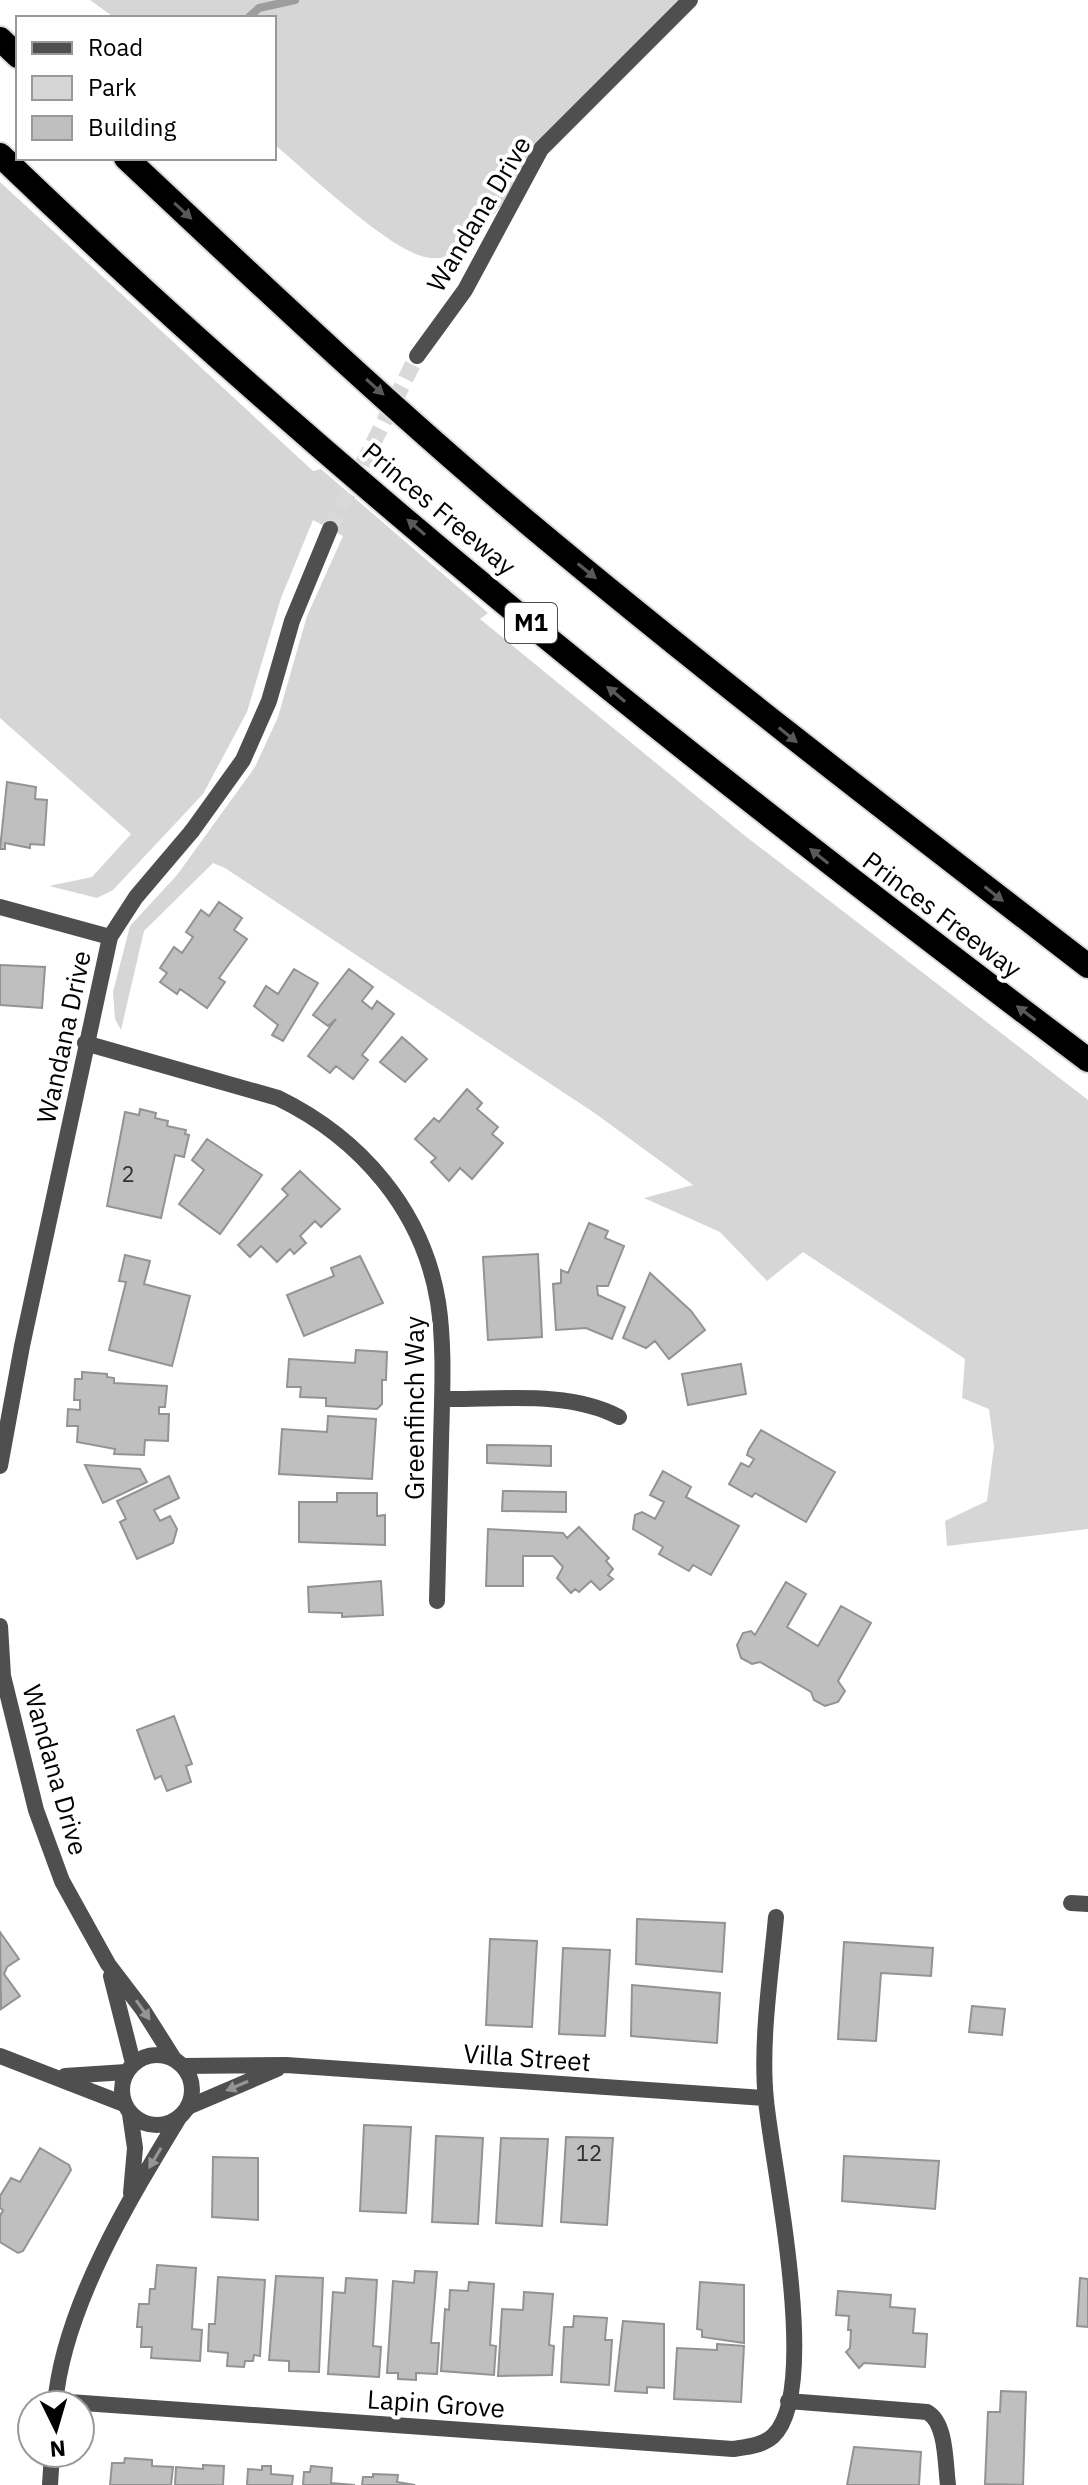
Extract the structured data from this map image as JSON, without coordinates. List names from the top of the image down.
{
  "streets": {
    "highway": ["Princes Freeway", "M1"],
    "street": [
      "Wandana Drive",
      "Greenfinch Way",
      "Villa Street",
      "Lapin Grove"
    ]
  },
  "crossings": [
    ["Wandana Drive", "Greenfinch Way"],
    ["Wandana Drive", "Villa Street"],
    ["Villa Street", "Lapin Grove"]
  ],
  "house_numbers": ["2", "12"],
  "legend": ["Road", "Park", "Building"],
  "north": "bottom"
}
